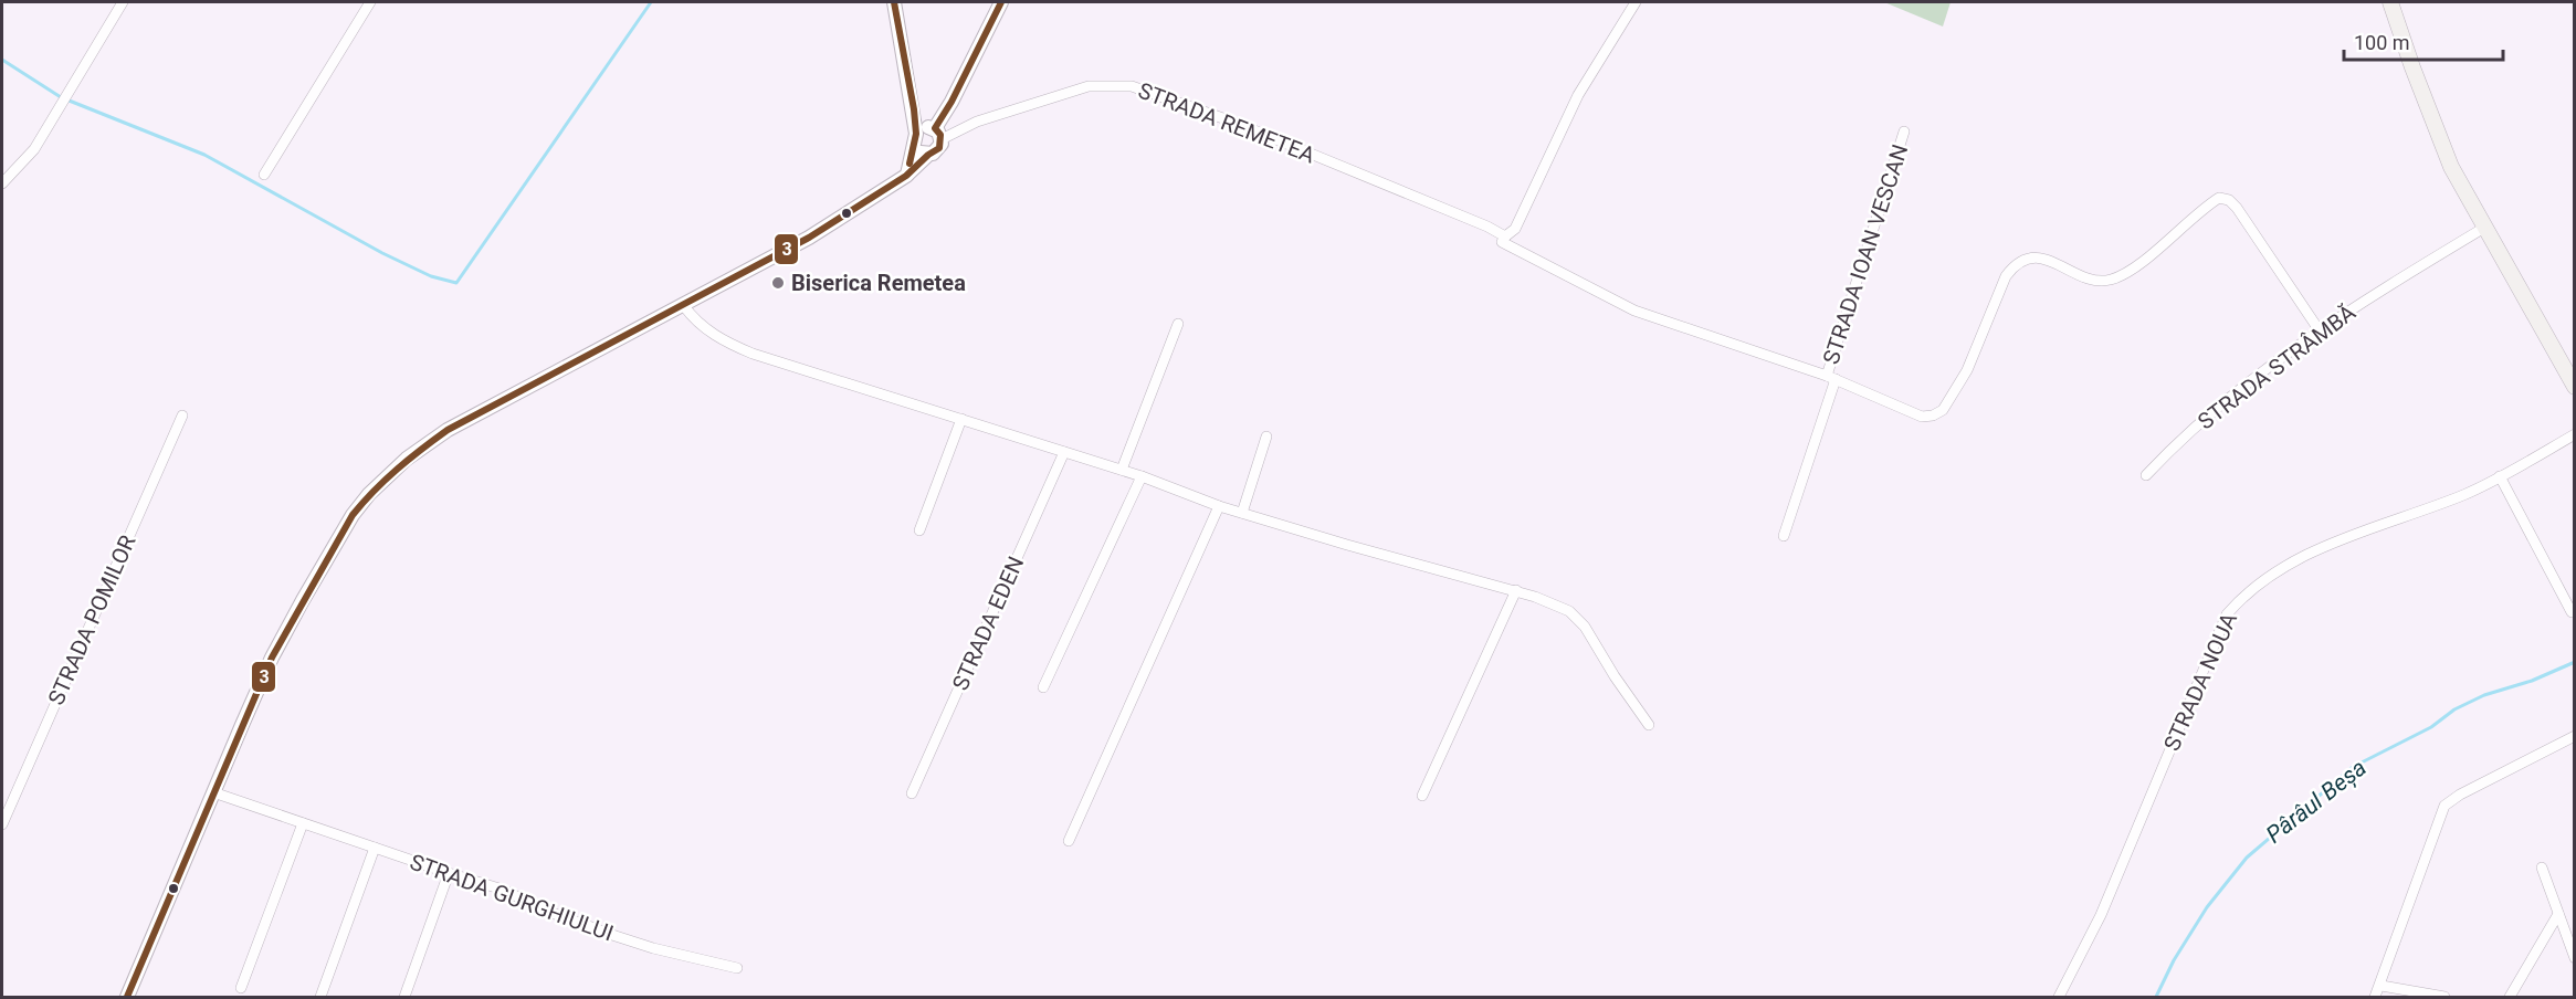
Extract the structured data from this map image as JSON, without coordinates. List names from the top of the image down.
{
  "streets": {
    "street": [
      "STRADA REMETEA",
      "STRADA IOAN VESCAN",
      "STRADA STRÂMBĂ",
      "STRADA POMILOR",
      "STRADA EDEN",
      "STRADA NOUA",
      "STRADA GURGHIULUI"
    ]
  },
  "crossings": [
    ["STRADA REMETEA", "STRADA IOAN VESCAN"],
    ["STRADA IOAN VESCAN", "STRADA STRÂMBĂ"]
  ],
  "water": ["Pârâul Beșa"],
  "places": ["Biserica Remetea"],
  "lines": ["transit line 3"],
  "scale_bar": "100 m"
}
